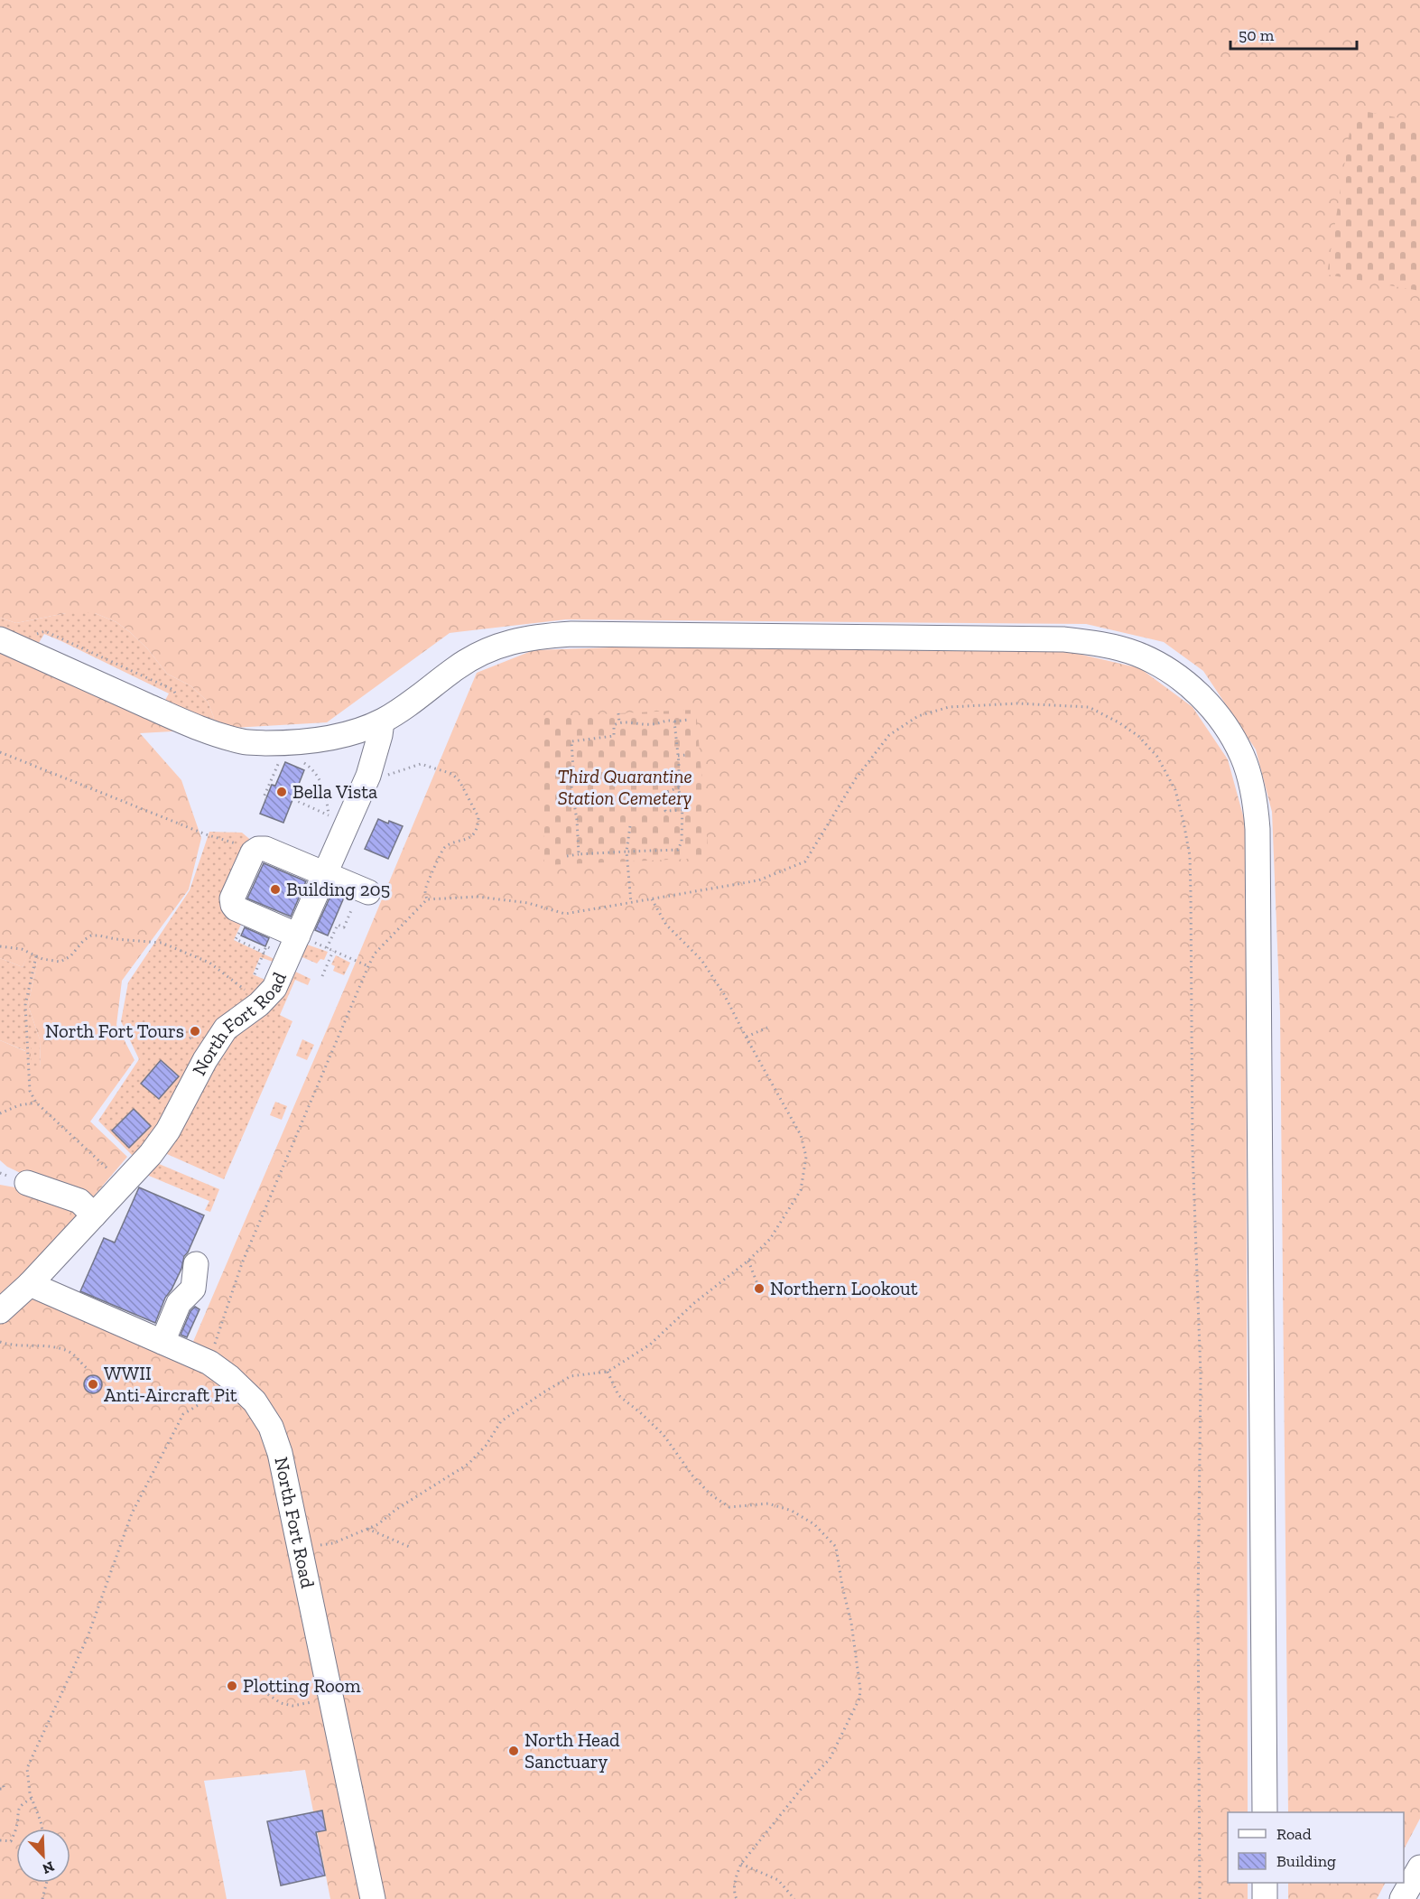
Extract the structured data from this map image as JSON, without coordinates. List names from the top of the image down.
{
  "streets": {
    "street": ["North Fort Road"]
  },
  "parks": ["Third Quarantine Station Cemetery"],
  "places": [
    "Bella Vista",
    "Building 205",
    "North Fort Tours",
    "Northern Lookout",
    "WWII Anti-Aircraft Pit",
    "Plotting Room",
    "North Head Sanctuary"
  ],
  "legend": ["Road", "Building"],
  "scale_bar": "50 m",
  "north": "bottom right"
}
